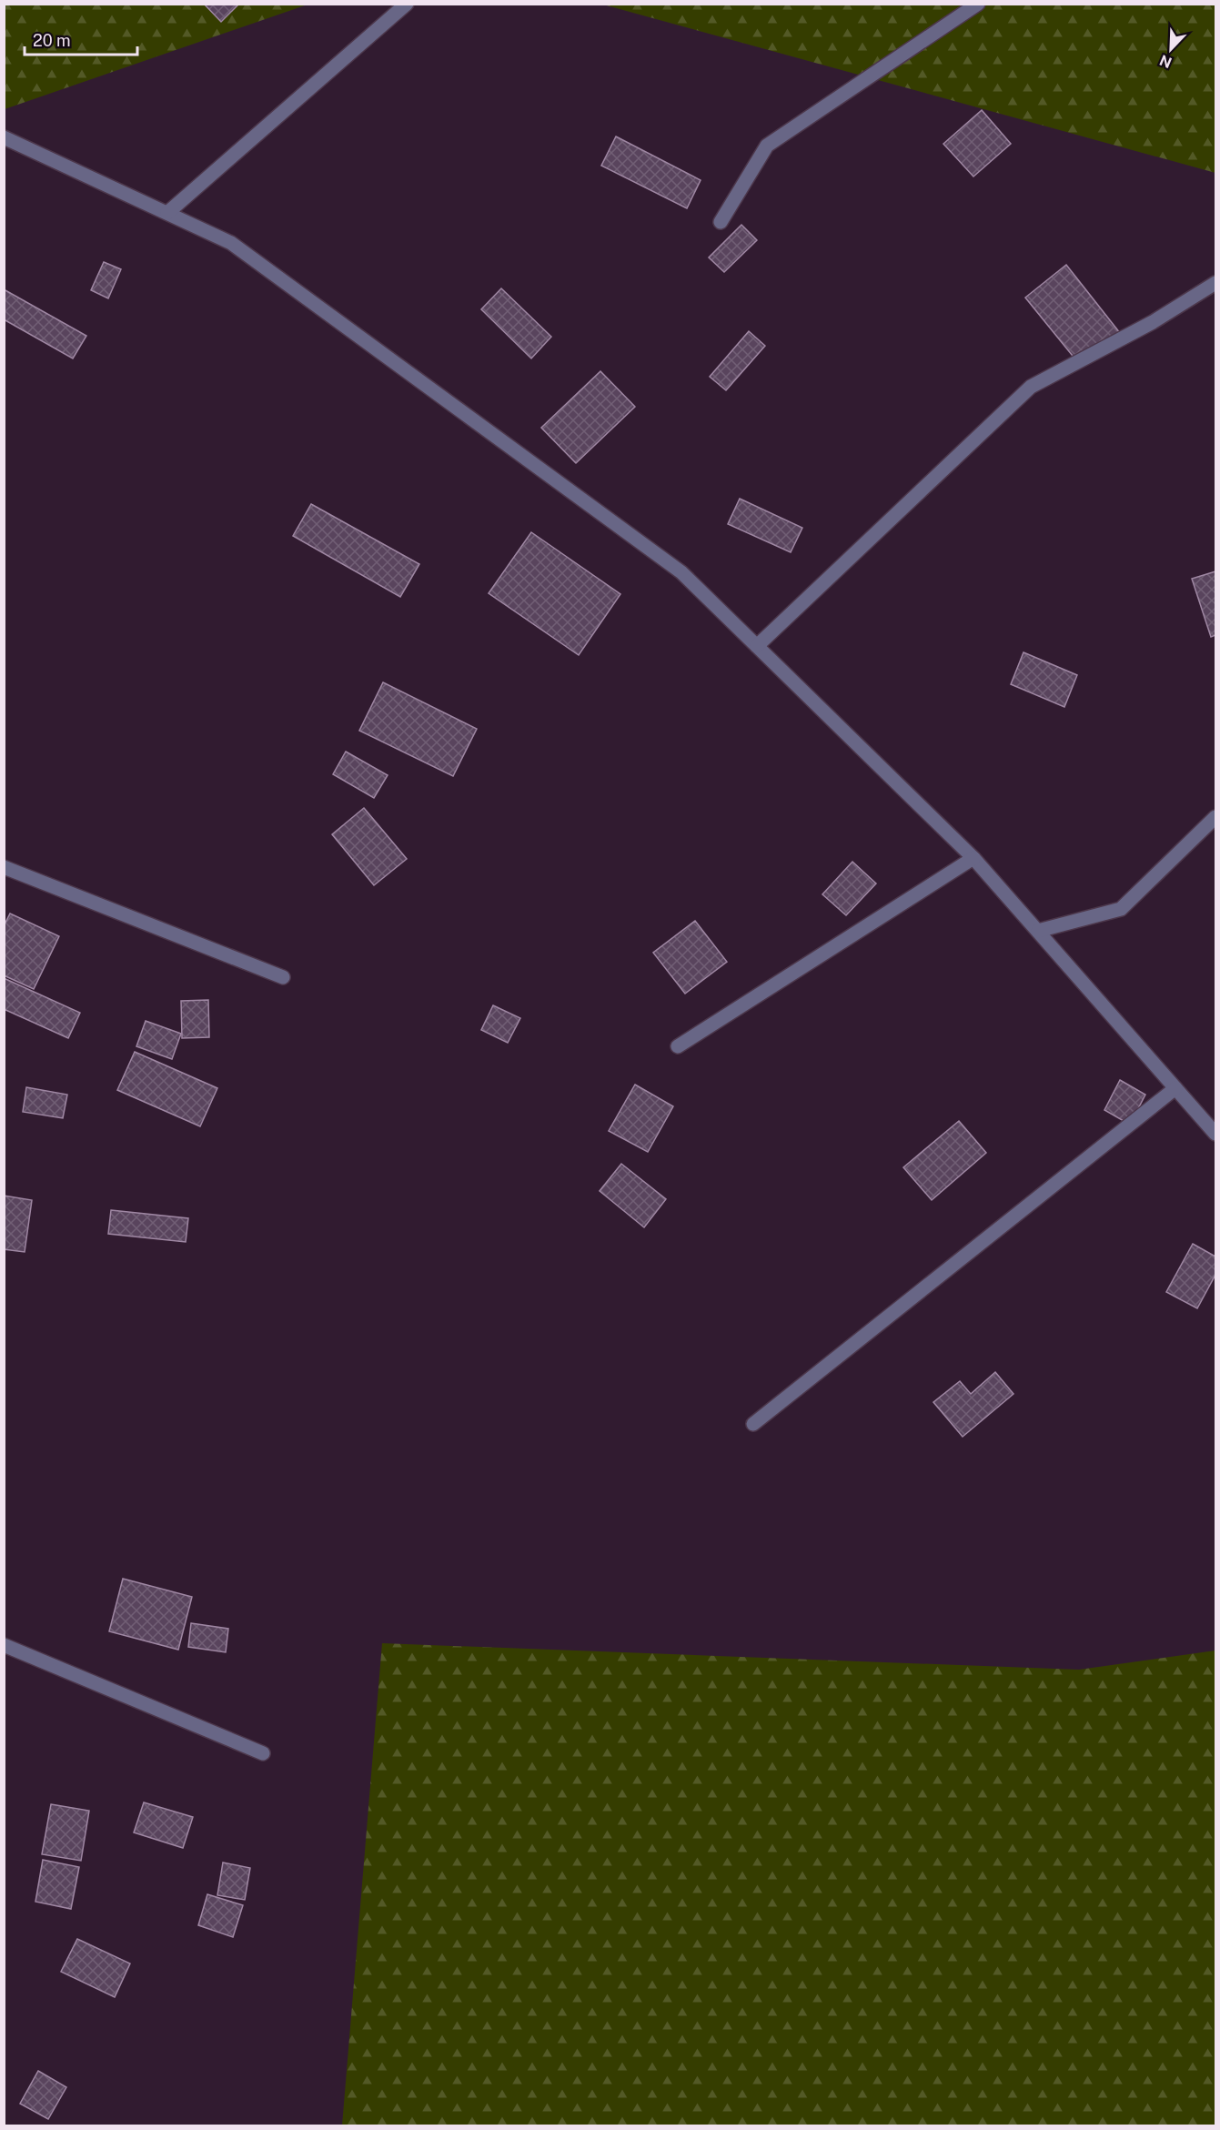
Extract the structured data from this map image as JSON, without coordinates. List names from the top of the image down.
{
  "scale_bar": "20 m",
  "north": "bottom left"
}
